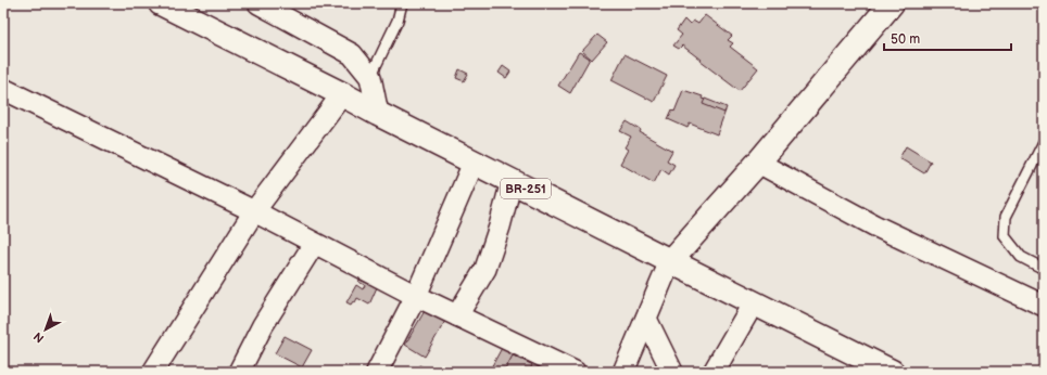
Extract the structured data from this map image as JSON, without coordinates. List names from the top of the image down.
{
  "streets": {
    "main road": ["BR-251"]
  },
  "scale_bar": "50 m",
  "north": "bottom left"
}
